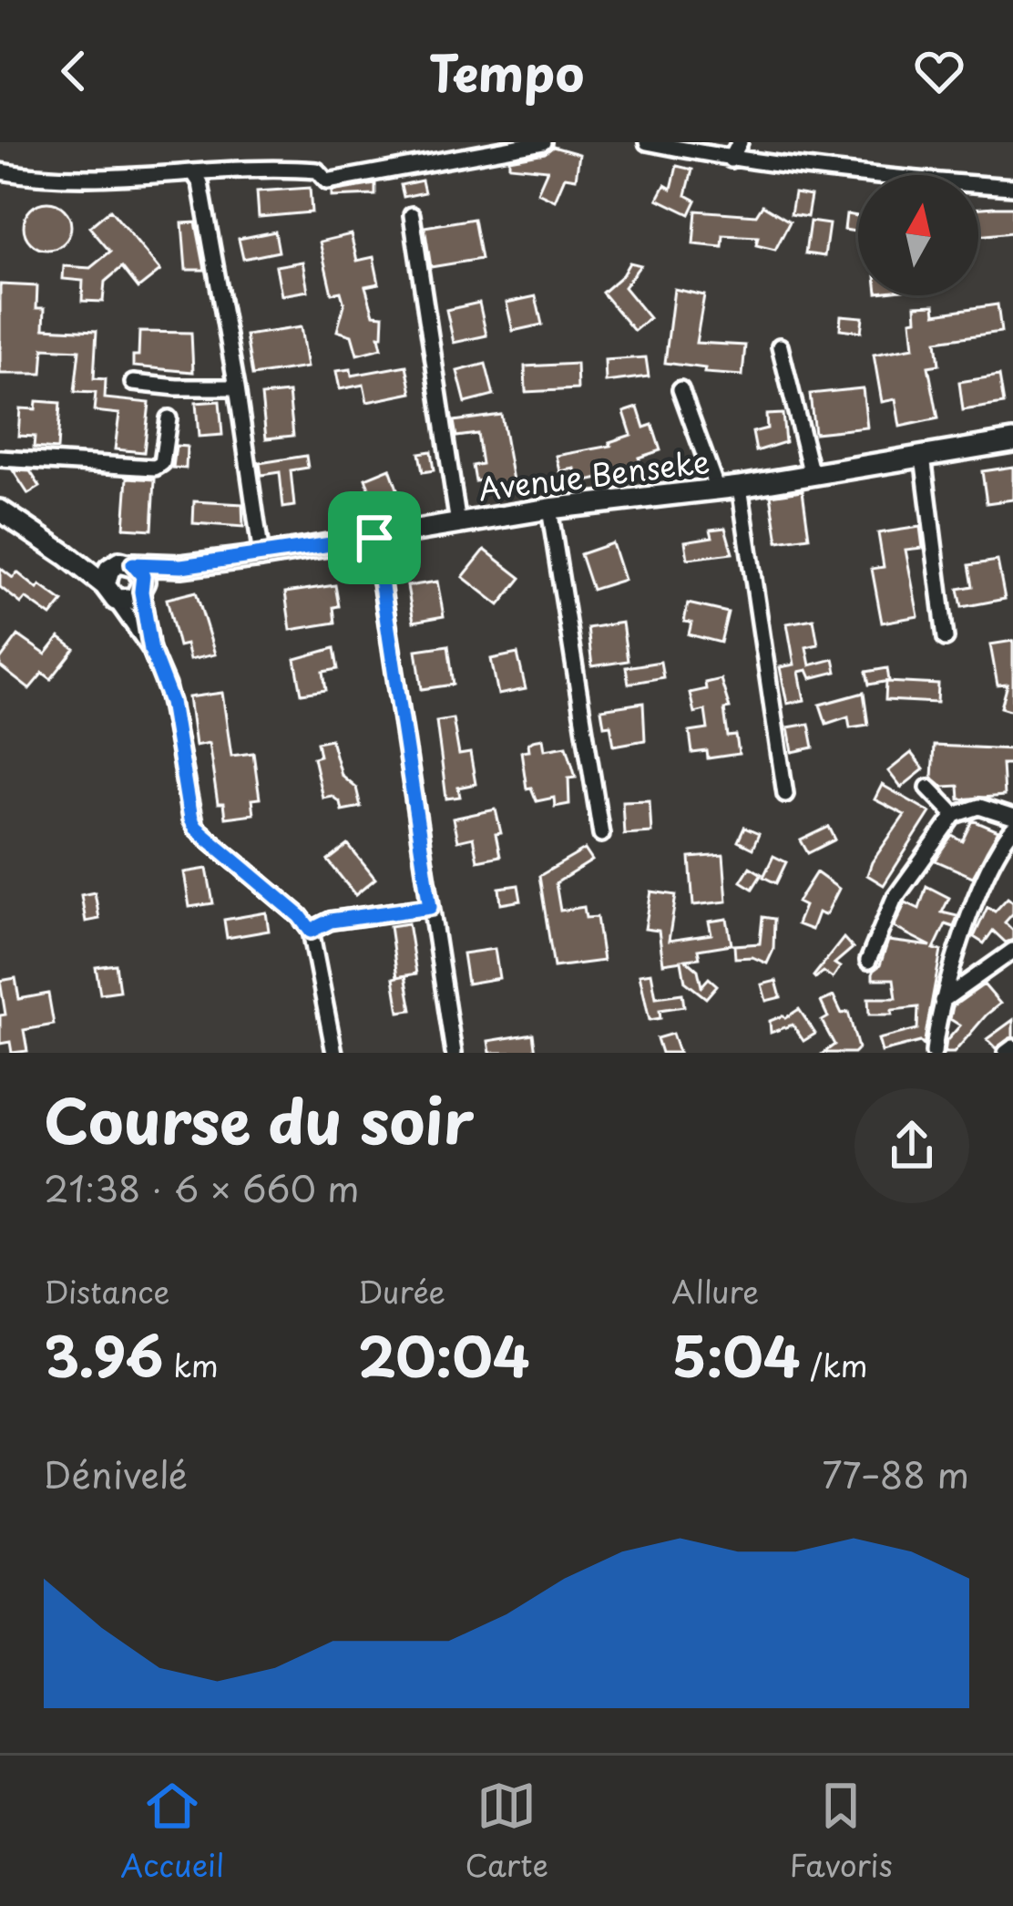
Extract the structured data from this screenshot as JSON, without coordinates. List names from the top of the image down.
{
  "streets": {
    "street": ["Avenue Benseke"]
  },
  "north": "top",
  "page": {
    "header": "Tempo",
    "heading": ["Course du soir", "21:38 · 6 × 660 m"],
    "stats": [
      ["Distance", "3.96 km"],
      ["Durée", "20:04"],
      ["Allure", "5:04 /km"]
    ],
    "chart": ["Dénivelé", "77–88 m"],
    "tabs": ["Accueil", "Carte", "Favoris"]
  }
}
